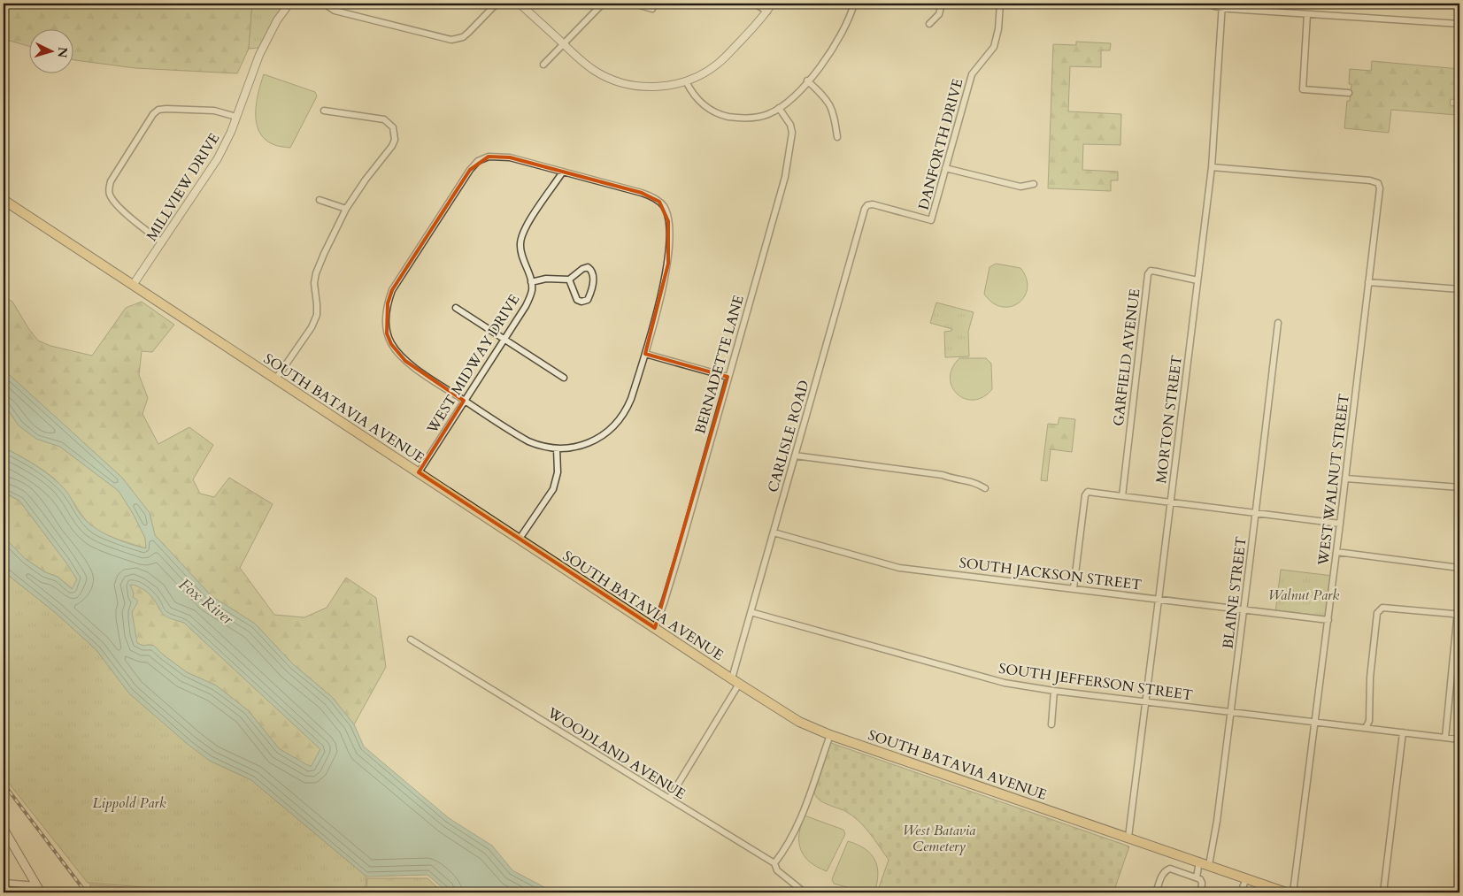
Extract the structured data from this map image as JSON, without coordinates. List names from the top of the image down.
{
  "streets": {
    "main road": ["SOUTH BATAVIA AVENUE"],
    "street": [
      "DANFORTH DRIVE",
      "MILLVIEW DRIVE",
      "GARFIELD AVENUE",
      "WEST MIDWAY DRIVE",
      "BERNADETTE LANE",
      "MORTON STREET",
      "CARLISLE ROAD",
      "WEST WALNUT STREET",
      "SOUTH JACKSON STREET",
      "BLAINE STREET",
      "SOUTH JEFFERSON STREET",
      "WOODLAND AVENUE"
    ]
  },
  "crossings": [
    ["DANFORTH DRIVE", "CARLISLE ROAD"],
    ["MILLVIEW DRIVE", "SOUTH BATAVIA AVENUE"],
    ["GARFIELD AVENUE", "MORTON STREET"],
    ["WEST MIDWAY DRIVE", "SOUTH BATAVIA AVENUE"],
    ["BERNADETTE LANE", "SOUTH BATAVIA AVENUE"],
    ["SOUTH BATAVIA AVENUE", "MORTON STREET"],
    ["SOUTH BATAVIA AVENUE", "CARLISLE ROAD"],
    ["SOUTH BATAVIA AVENUE", "BLAINE STREET"],
    ["MORTON STREET", "WEST WALNUT STREET"],
    ["MORTON STREET", "SOUTH JACKSON STREET"],
    ["MORTON STREET", "SOUTH JEFFERSON STREET"],
    ["CARLISLE ROAD", "SOUTH JACKSON STREET"],
    ["CARLISLE ROAD", "SOUTH JEFFERSON STREET"],
    ["CARLISLE ROAD", "WOODLAND AVENUE"],
    ["WEST WALNUT STREET", "SOUTH JACKSON STREET"],
    ["WEST WALNUT STREET", "SOUTH JEFFERSON STREET"],
    ["SOUTH JACKSON STREET", "BLAINE STREET"],
    ["BLAINE STREET", "SOUTH JEFFERSON STREET"]
  ],
  "water": ["Fox River"],
  "parks": ["Walnut Park", "Lippold Park", "West Batavia Cemetery"],
  "north": "right"
}
